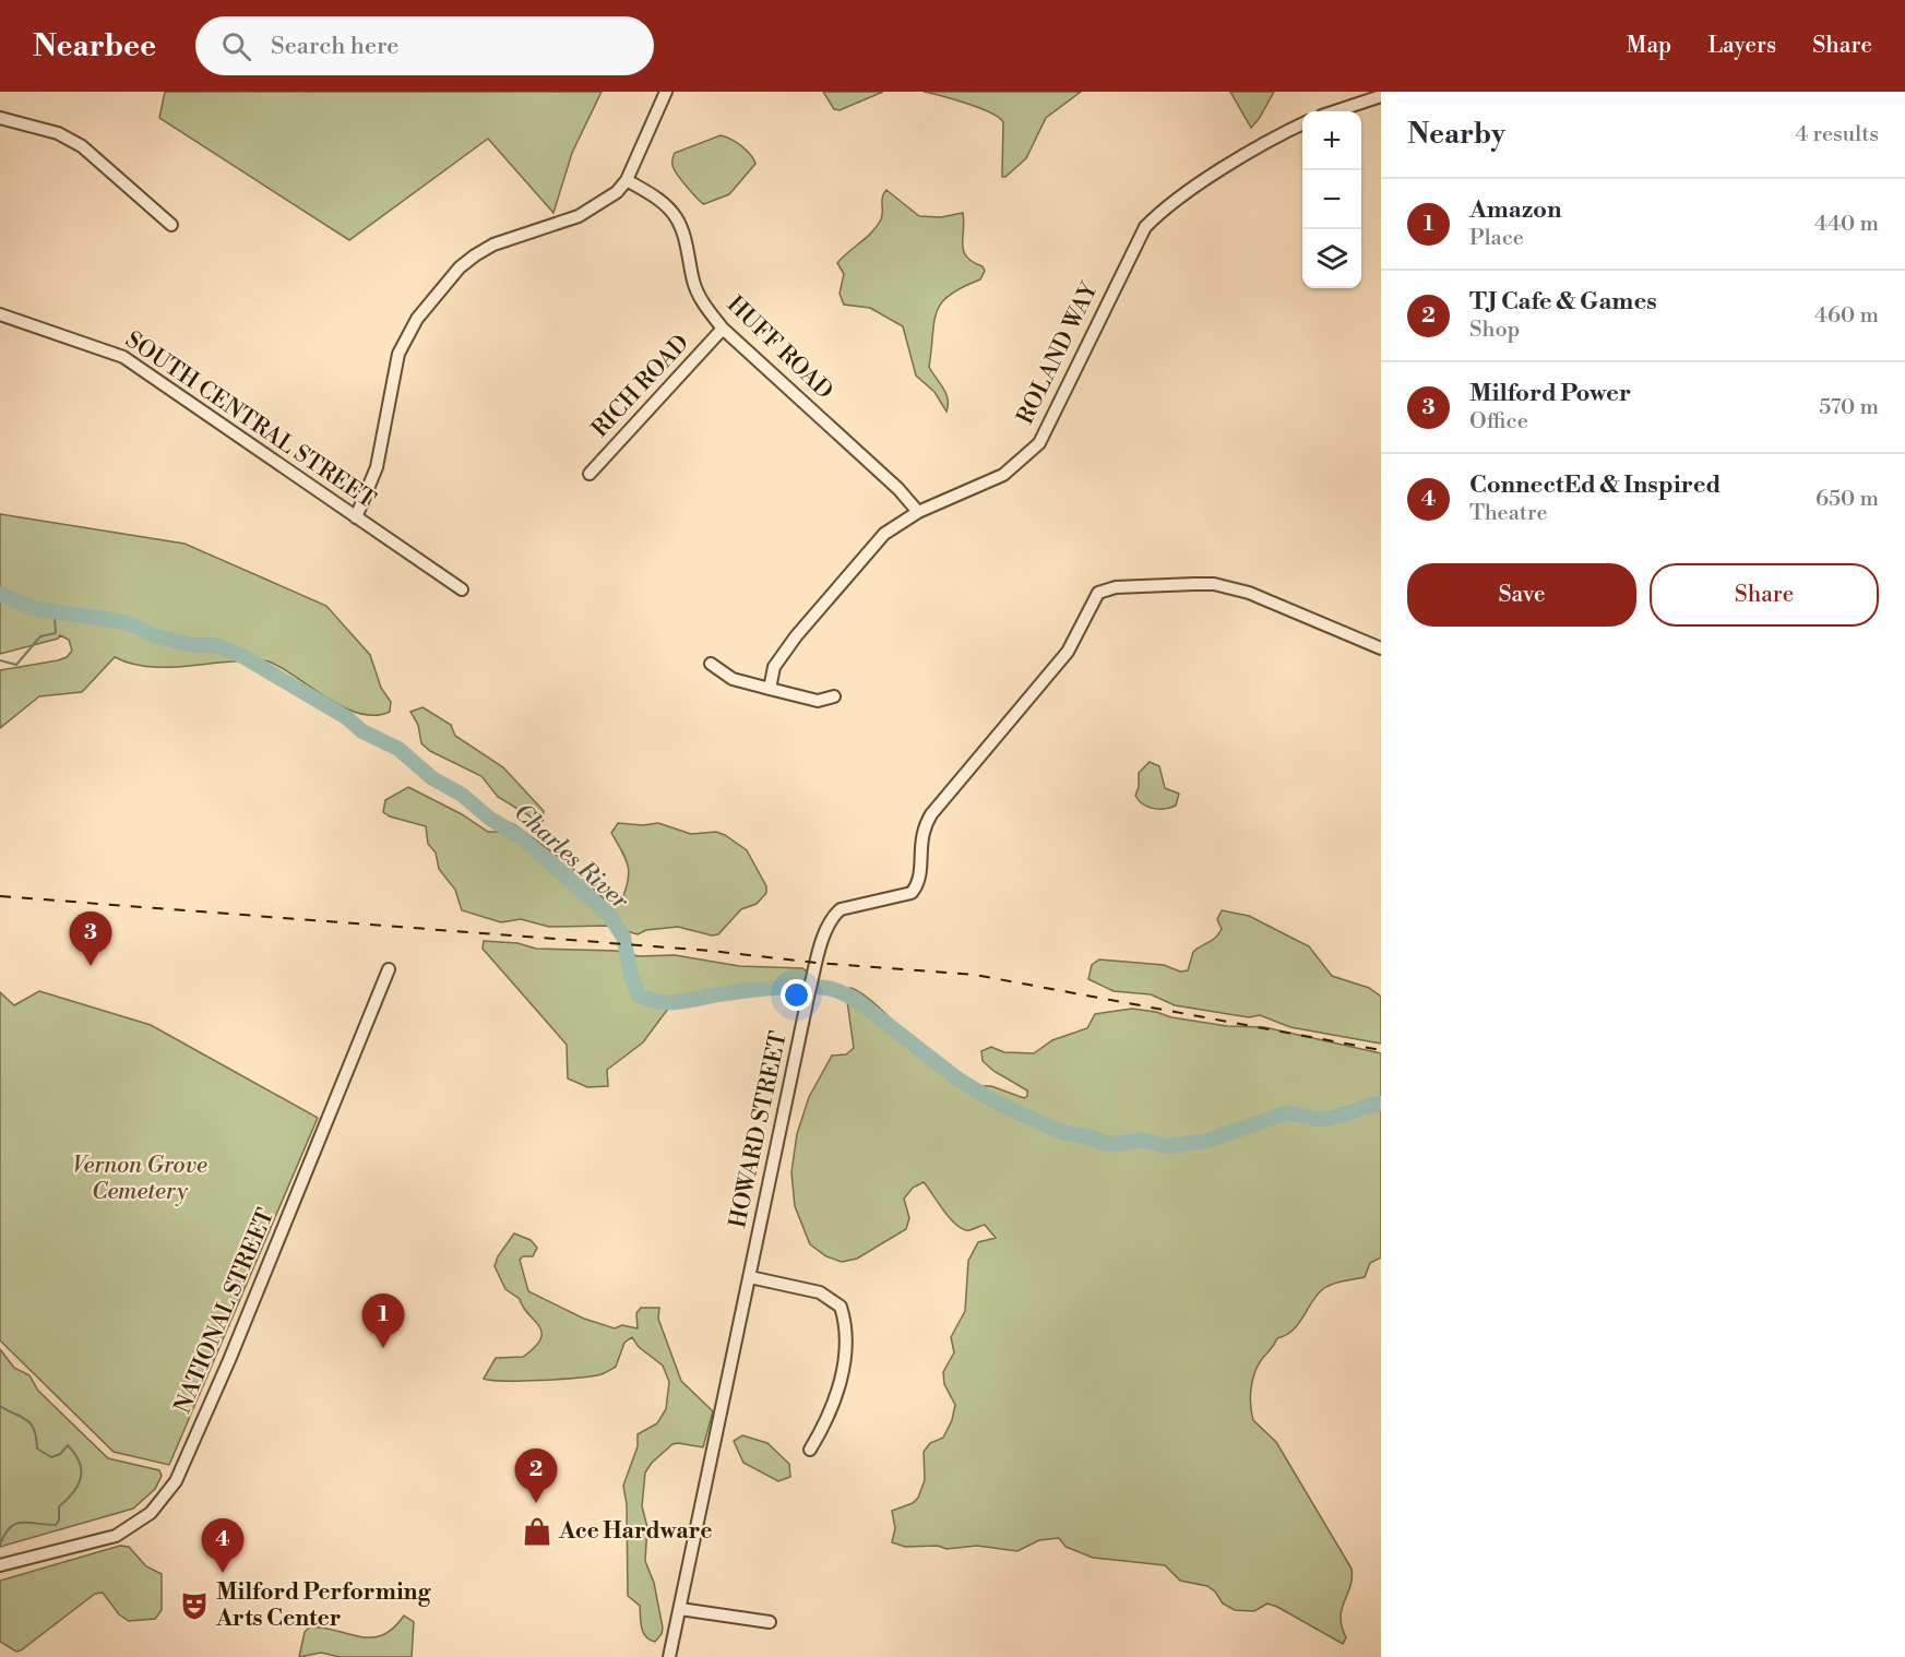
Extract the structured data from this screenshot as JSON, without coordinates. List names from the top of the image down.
{
  "streets": {
    "street": [
      "HUFF ROAD",
      "ROLAND WAY",
      "RICH ROAD",
      "SOUTH CENTRAL STREET",
      "HOWARD STREET",
      "NATIONAL STREET"
    ]
  },
  "crossings": [
    ["HUFF ROAD", "ROLAND WAY"],
    ["HUFF ROAD", "RICH ROAD"]
  ],
  "water": ["Charles River"],
  "parks": ["Vernon Grove Cemetery"],
  "places": {
    "shop": ["Ace Hardware"],
    "theatre": ["Milford Performing Arts Center"]
  },
  "page": {
    "header": "Nearbee",
    "search": "Search here",
    "nav": ["Map", "Layers", "Share"],
    "heading": ["Nearby", "4 results"],
    "map_buttons": ["+", "−"],
    "list": [
      {
        "mark": "1",
        "name": "Amazon",
        "note": "Place",
        "value": "440 m"
      },
      {
        "mark": "2",
        "name": "TJ Cafe & Games",
        "note": "Shop",
        "value": "460 m"
      },
      {
        "mark": "3",
        "name": "Milford Power",
        "note": "Office",
        "value": "570 m"
      },
      {
        "mark": "4",
        "name": "ConnectEd & Inspired",
        "note": "Theatre",
        "value": "650 m"
      }
    ],
    "buttons": ["Save", "Share"],
    "pins": [
      "3",
      "1",
      "2",
      "4"
    ]
  }
}
